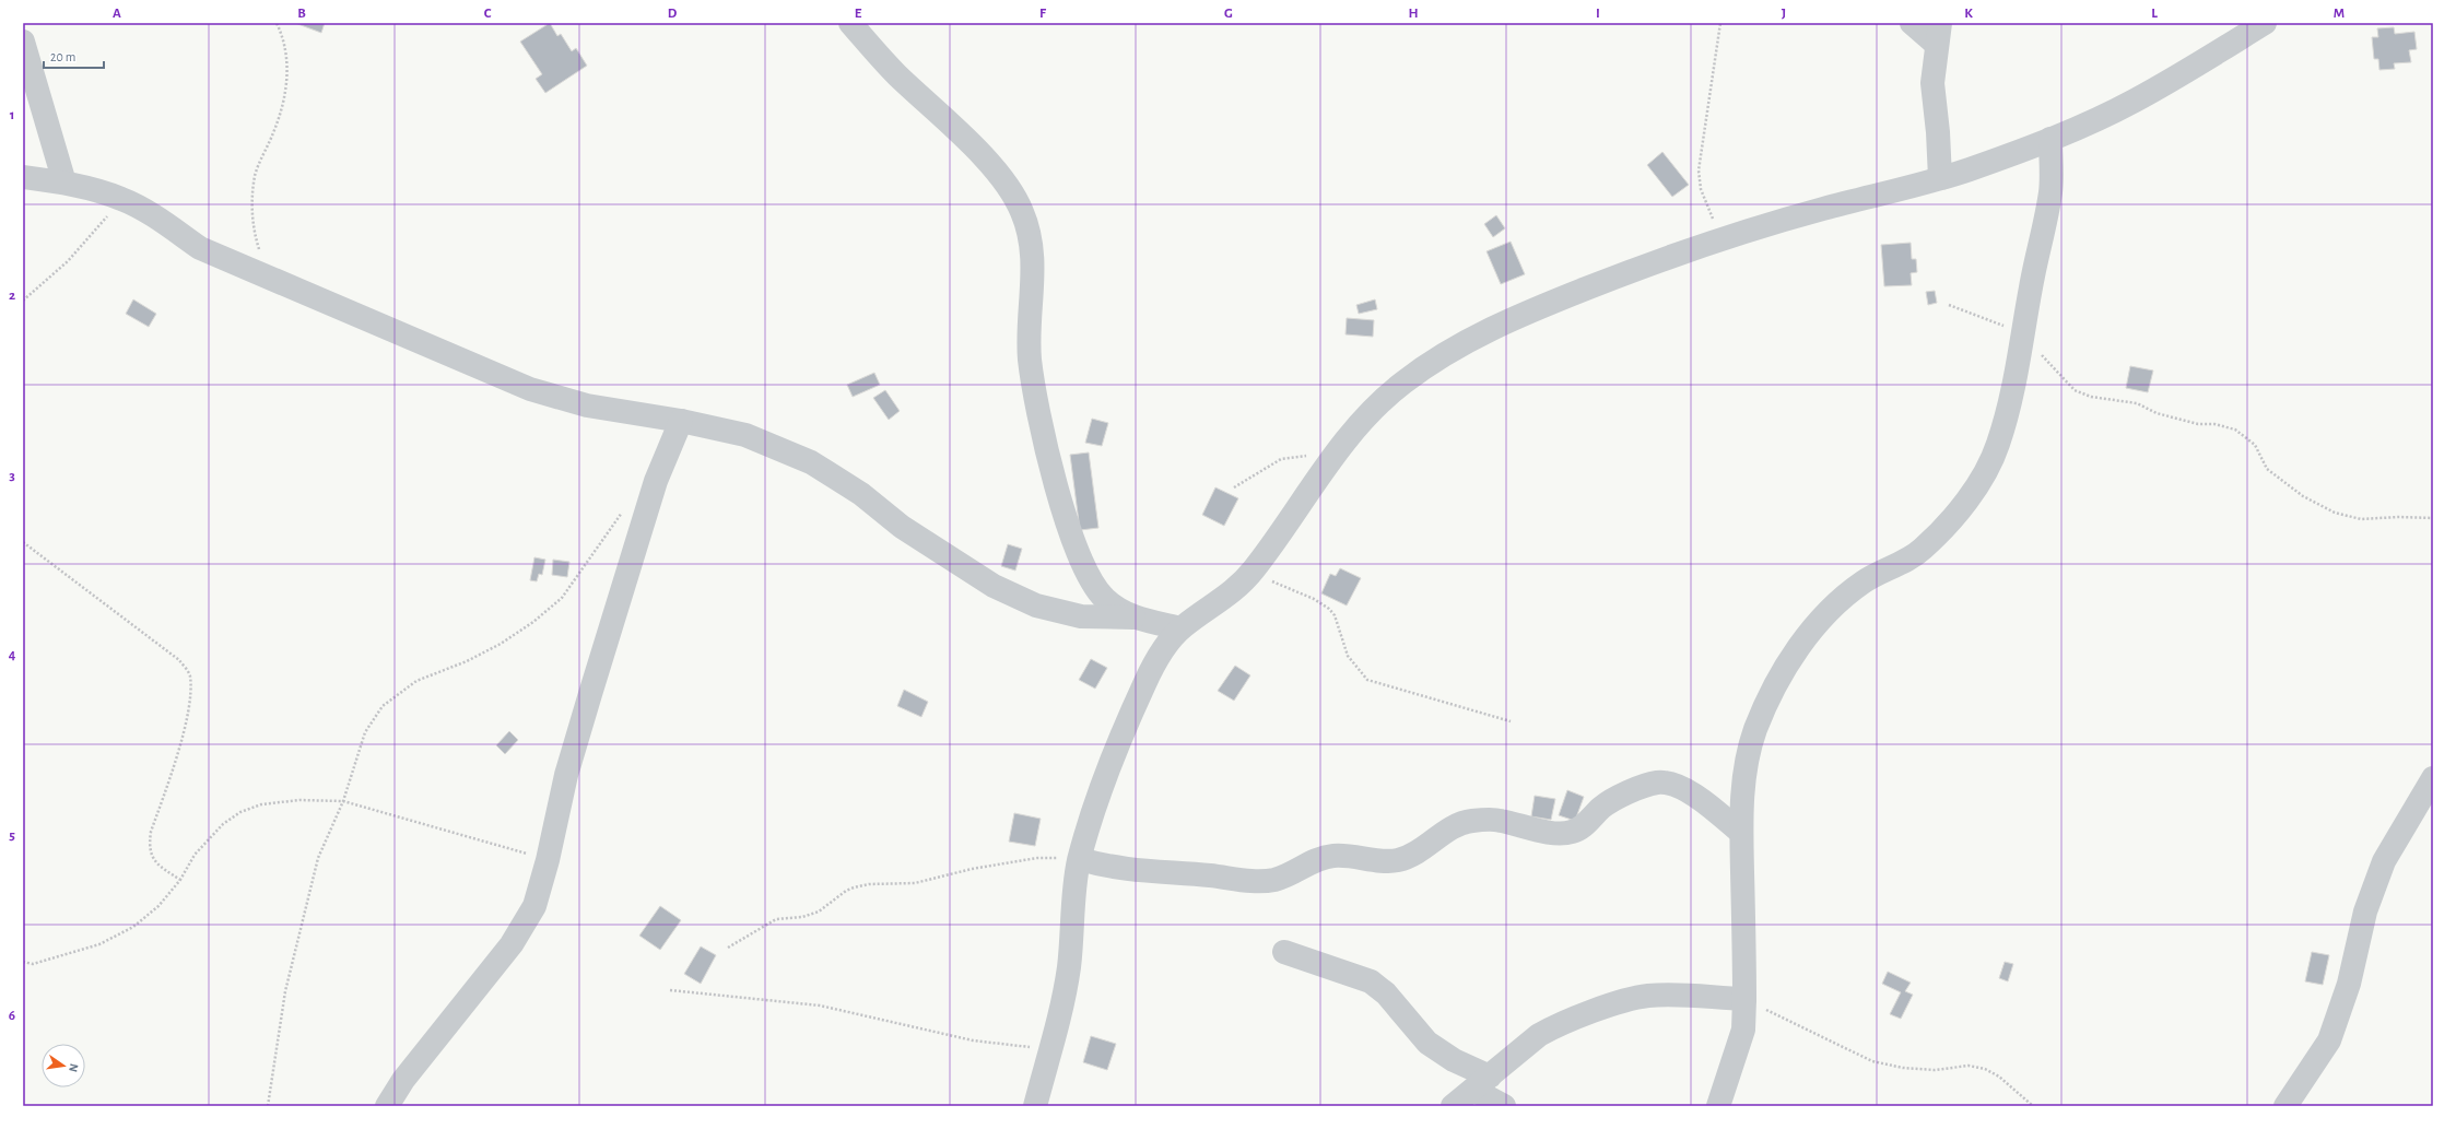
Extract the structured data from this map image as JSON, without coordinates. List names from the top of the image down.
{
  "scale_bar": "20 m",
  "north": "right",
  "grid": {
    "columns": [
      "A",
      "B",
      "C",
      "D",
      "E",
      "F",
      "G",
      "H",
      "I",
      "J",
      "K",
      "L",
      "M"
    ],
    "rows": [
      "1",
      "2",
      "3",
      "4",
      "5",
      "6"
    ]
  }
}
